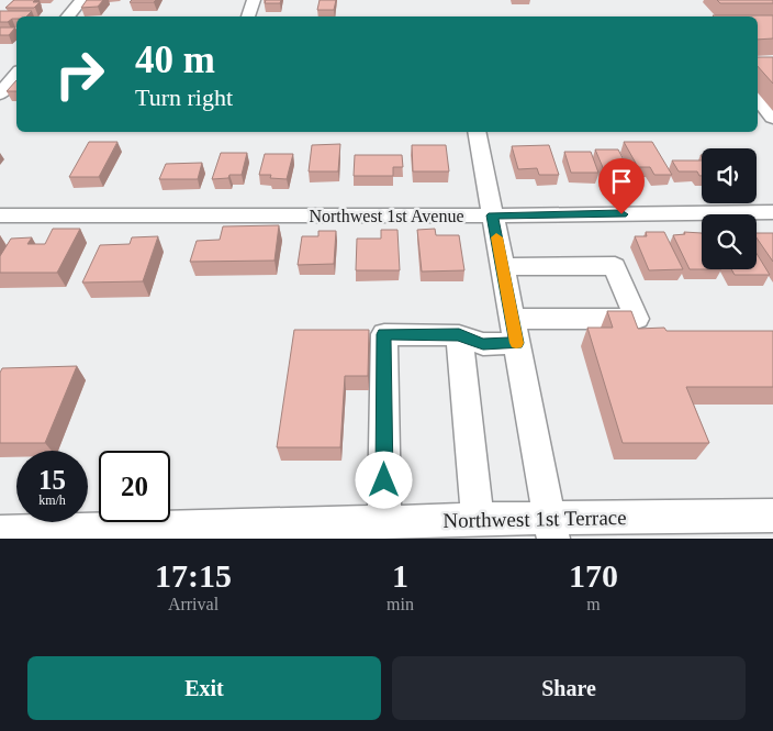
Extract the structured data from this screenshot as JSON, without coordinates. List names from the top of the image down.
{
  "streets": {
    "street": ["Northwest 1st Avenue", "Northwest 1st Terrace"]
  },
  "page": {
    "turn": ["40 m", "Turn right"],
    "speed": "15 km/h",
    "limit": "20",
    "eta": [
      "17:15",
      "Arrival",
      "1",
      "min",
      "170",
      "m"
    ],
    "buttons": ["Exit", "Share"]
  }
}
